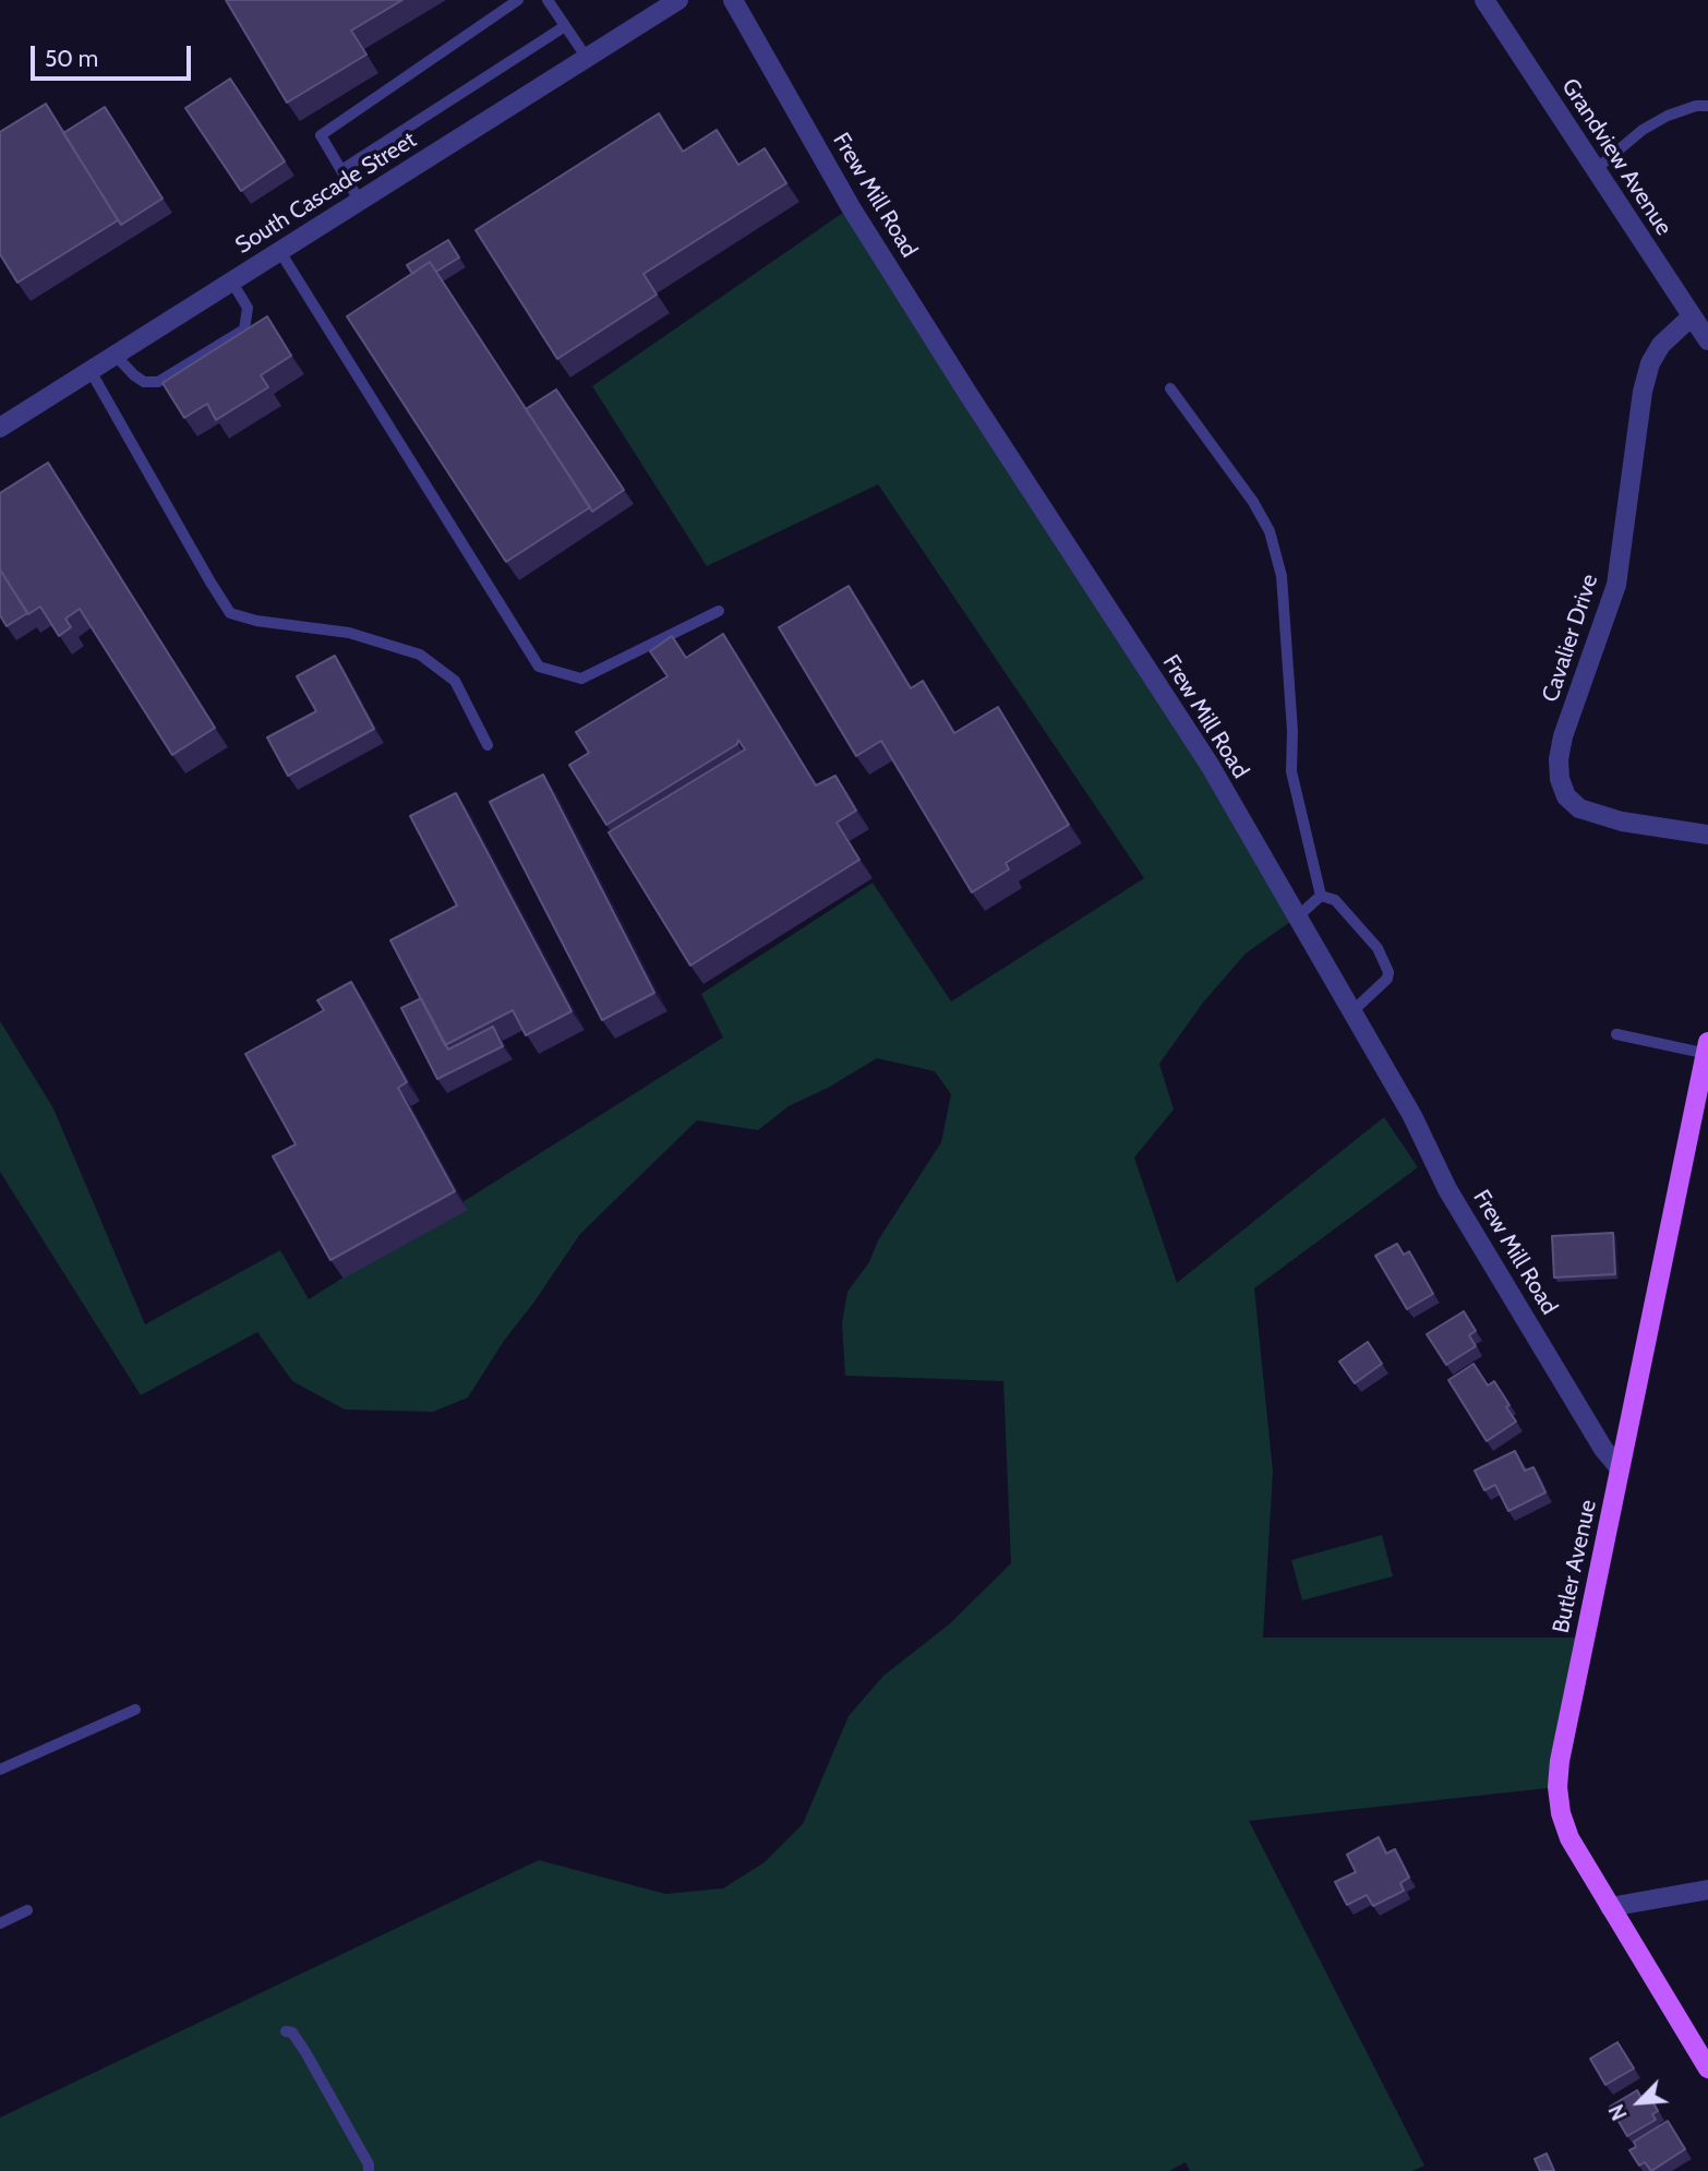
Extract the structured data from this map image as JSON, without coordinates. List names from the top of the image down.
{
  "streets": {
    "main road": ["Butler Avenue"],
    "street": [
      "Grandview Avenue",
      "South Cascade Street",
      "Frew Mill Road",
      "Cavalier Drive"
    ]
  },
  "crossings": [
    ["Grandview Avenue", "Cavalier Drive"],
    ["Frew Mill Road", "Butler Avenue"]
  ],
  "scale_bar": "50 m",
  "north": "bottom left"
}
